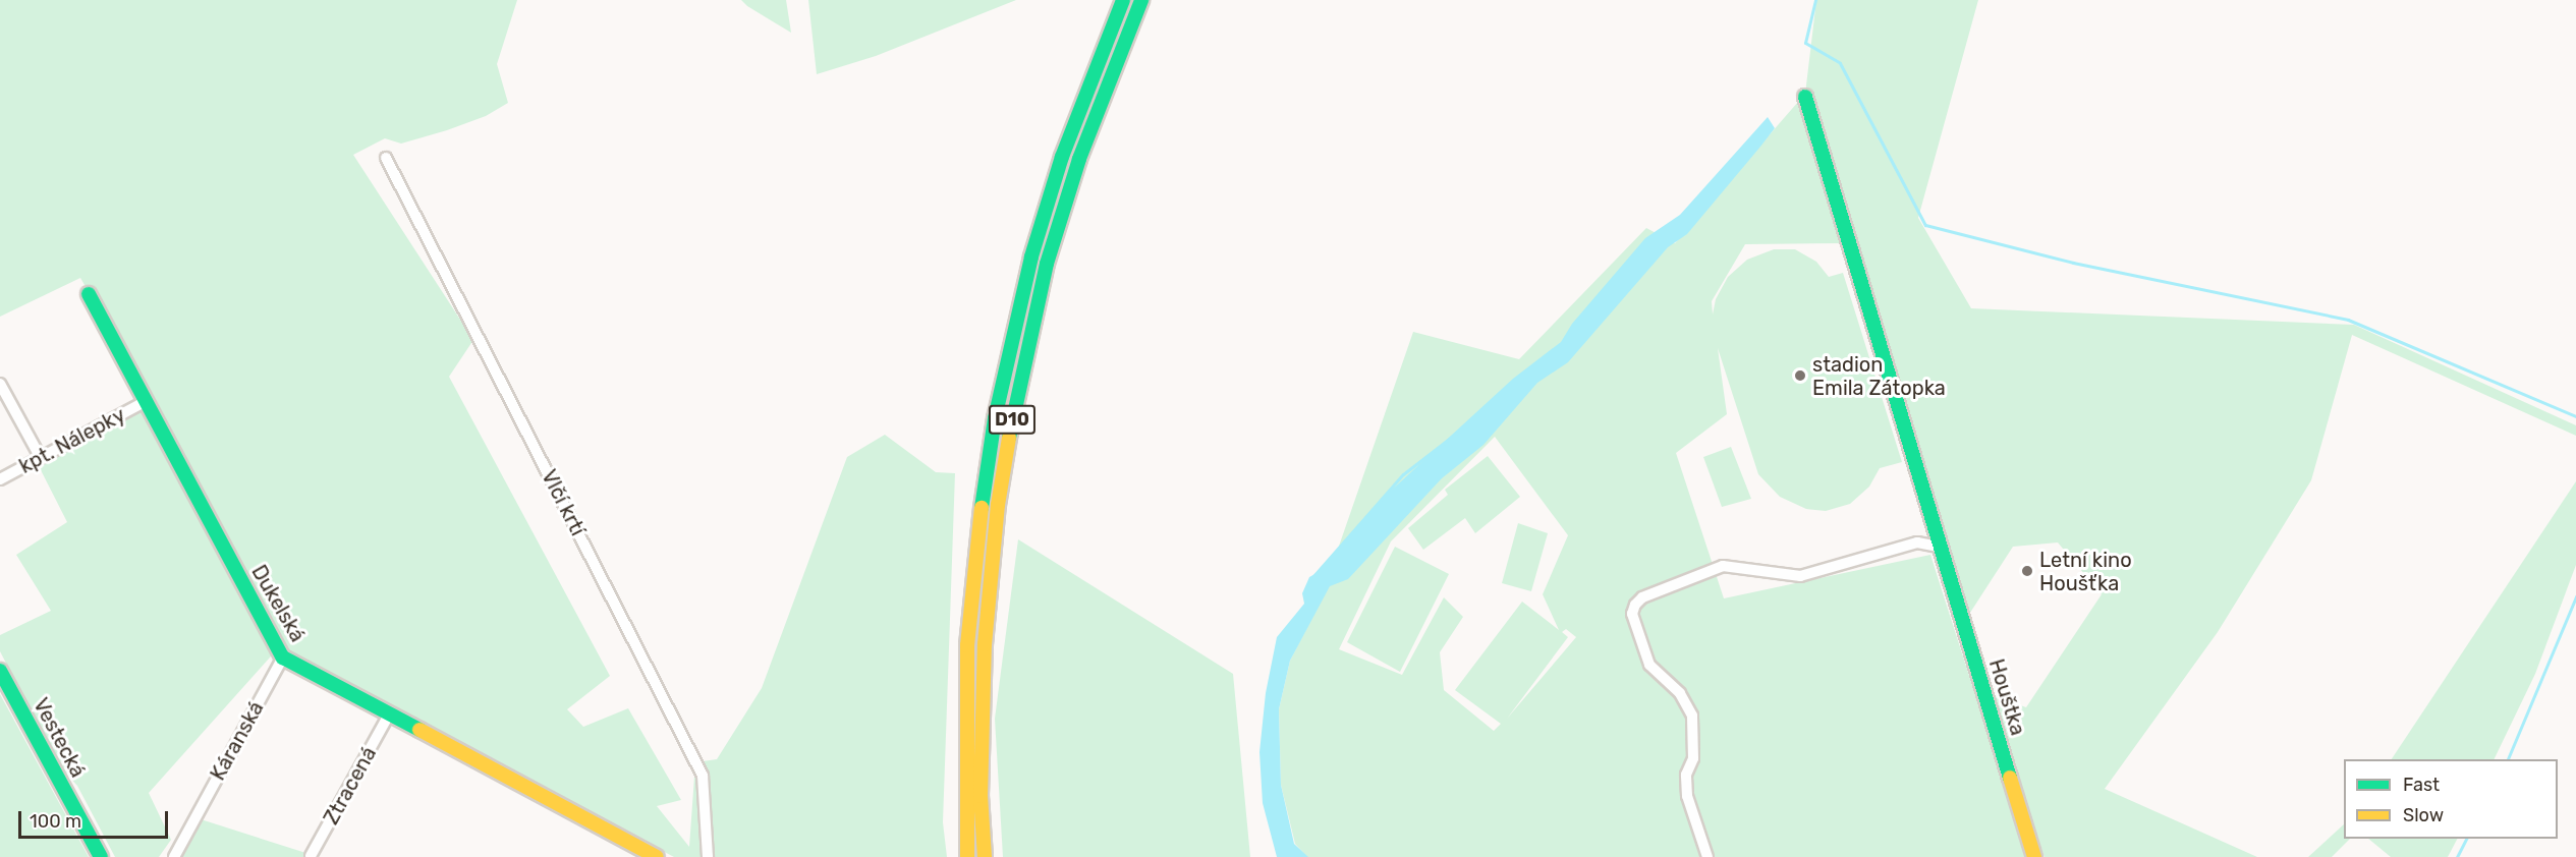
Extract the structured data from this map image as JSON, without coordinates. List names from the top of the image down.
{
  "streets": {
    "main road": [
      "D10",
      "Dukelská",
      "Houštka",
      "Vestecká"
    ],
    "street": [
      "kpt. Nálepky",
      "Vlčí krtí",
      "Káranská",
      "Ztracená"
    ]
  },
  "crossings": [
    ["kpt. Nálepky", "Dukelská"],
    ["Dukelská", "Káranská"],
    ["Dukelská", "Ztracená"]
  ],
  "places": ["stadion Emila Zátopka", "Letní kino Houšťka"],
  "legend": ["Fast", "Slow"],
  "scale_bar": "100 m"
}
